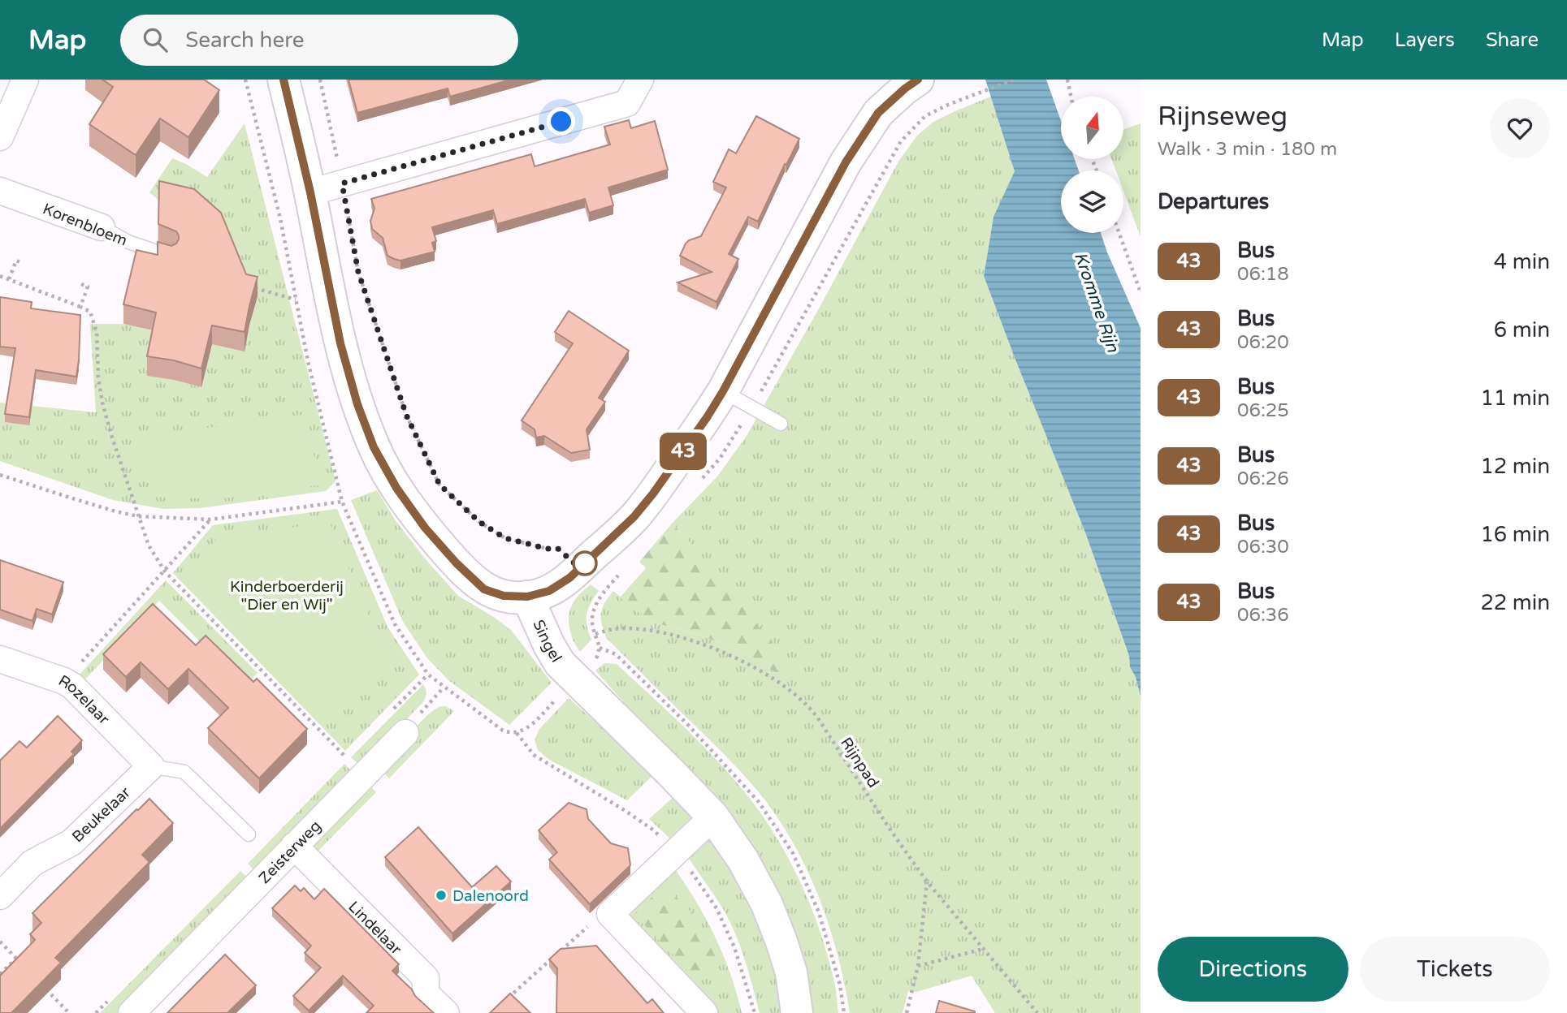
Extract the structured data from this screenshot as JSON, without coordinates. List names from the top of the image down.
{
  "streets": {
    "street": [
      "Korenbloem",
      "Singel",
      "Rozelaar",
      "Beukelaar",
      "Zeisterweg",
      "Lindelaar"
    ],
    "path": ["Rijnpad"]
  },
  "crossings": [
    ["Rozelaar", "Beukelaar"],
    ["Zeisterweg", "Lindelaar"]
  ],
  "water": ["Kromme Rijn"],
  "parks": ["Kinderboerderij \"Dier en Wij\""],
  "places": ["Dalenoord"],
  "lines": ["bus line 43"],
  "north": "top",
  "page": {
    "header": "Map",
    "search": "Search here",
    "nav": ["Map", "Layers", "Share"],
    "on_map": "43",
    "heading": [
      ["Rijnseweg", "Walk · 3 min · 180 m"],
      "Departures"
    ],
    "list": [
      {
        "mark": "43",
        "name": "Bus",
        "note": "06:18",
        "value": "4 min"
      },
      {
        "mark": "43",
        "name": "Bus",
        "note": "06:20",
        "value": "6 min"
      },
      {
        "mark": "43",
        "name": "Bus",
        "note": "06:25",
        "value": "11 min"
      },
      {
        "mark": "43",
        "name": "Bus",
        "note": "06:26",
        "value": "12 min"
      },
      {
        "mark": "43",
        "name": "Bus",
        "note": "06:30",
        "value": "16 min"
      },
      {
        "mark": "43",
        "name": "Bus",
        "note": "06:36",
        "value": "22 min"
      }
    ],
    "buttons": ["Directions", "Tickets"]
  }
}
